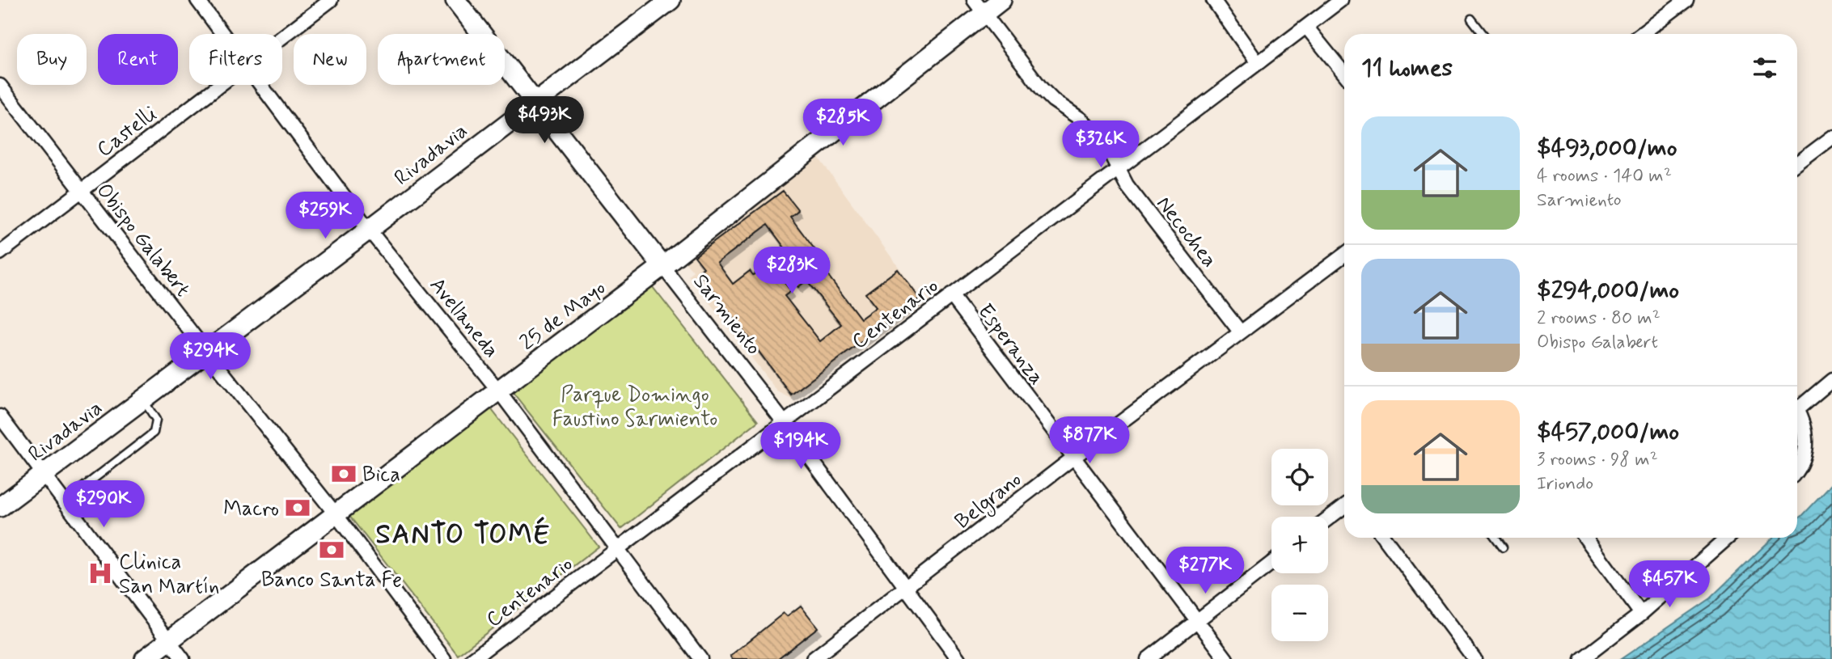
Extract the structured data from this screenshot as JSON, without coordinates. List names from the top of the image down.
{
  "streets": {
    "main road": ["Rivadavia", "Sarmiento", "25 de Mayo"],
    "street": [
      "Castelli",
      "Necochea",
      "Obispo Galabert",
      "Centenario",
      "Avellaneda",
      "Esperanza",
      "Belgrano"
    ]
  },
  "crossings": [
    ["Castelli", "Obispo Galabert"],
    ["Rivadavia", "Obispo Galabert"],
    ["Rivadavia", "Sarmiento"],
    ["Rivadavia", "Avellaneda"],
    ["Necochea", "Centenario"],
    ["Necochea", "25 de Mayo"],
    ["Necochea", "Belgrano"],
    ["Obispo Galabert", "25 de Mayo"],
    ["Centenario", "Sarmiento"],
    ["Centenario", "Avellaneda"],
    ["Centenario", "Esperanza"],
    ["Sarmiento", "25 de Mayo"],
    ["Sarmiento", "Belgrano"],
    ["25 de Mayo", "Avellaneda"],
    ["Esperanza", "Belgrano"]
  ],
  "districts": ["SANTO TOMÉ"],
  "parks": ["Parque Domingo Faustino Sarmiento"],
  "places": {
    "bank": ["Bica", "Macro", "Banco Santa Fe"],
    "hospital": ["Clinica San Martín"]
  },
  "page": {
    "chip": [
      "Buy",
      "Rent",
      "Filters",
      "New",
      "Apartment"
    ],
    "heading": "11 homes",
    "price": [
      "$493K",
      "$285K",
      "$326K",
      "$259K",
      "$283K",
      "$294K",
      "$877K",
      "$194K",
      "$290K",
      "$277K",
      "$457K"
    ],
    "list": [
      {
        "name": "$493,000/mo",
        "note": "4 rooms · 140 m² · Sarmiento"
      },
      {
        "name": "$294,000/mo",
        "note": "2 rooms · 80 m² · Obispo Galabert"
      },
      {
        "name": "$457,000/mo",
        "note": "3 rooms · 98 m² · Iriondo"
      }
    ],
    "map_buttons": ["+", "−"]
  }
}
